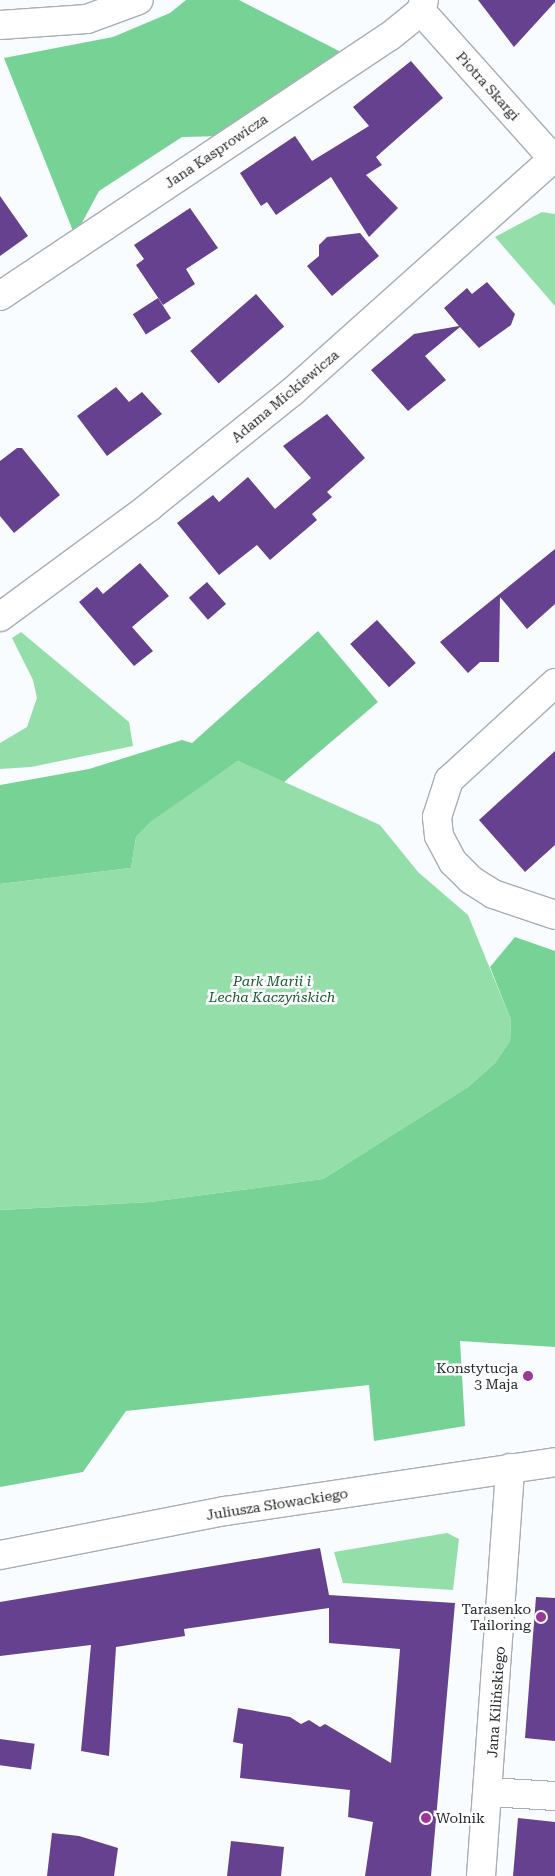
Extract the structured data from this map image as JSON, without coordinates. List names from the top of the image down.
{
  "streets": {
    "street": [
      "Piotra Skargi",
      "Jana Kasprowicza",
      "Adama Mickiewicza",
      "Juliusza Słowackiego",
      "Jana Kilińskiego"
    ]
  },
  "crossings": [
    ["Piotra Skargi", "Jana Kasprowicza"],
    ["Piotra Skargi", "Adama Mickiewicza"],
    ["Juliusza Słowackiego", "Jana Kilińskiego"]
  ],
  "parks": ["Park Marii i Lecha Kaczyńskich"],
  "places": ["Konstytucja 3 Maja", "Tarasenko Tailoring", "Wolnik"]
}
